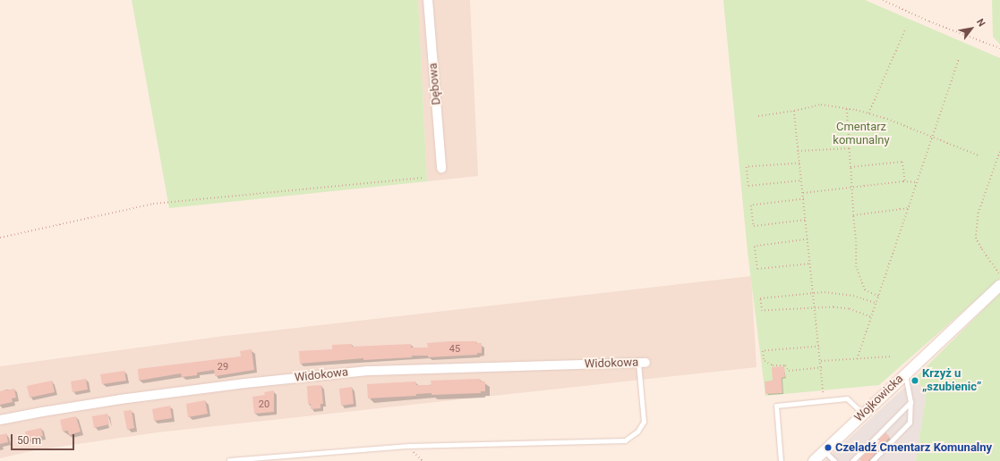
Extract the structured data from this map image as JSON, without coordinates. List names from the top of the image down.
{
  "streets": {
    "street": ["Dębowa", "Widokowa", "Wojkowicka"]
  },
  "parks": ["Cmentarz komunalny"],
  "places": ["Krzyż u „szubienic”", "Czeladź Cmentarz Komunalny"],
  "house_numbers": ["45", "29", "20"],
  "scale_bar": "50 m",
  "north": "top right"
}
